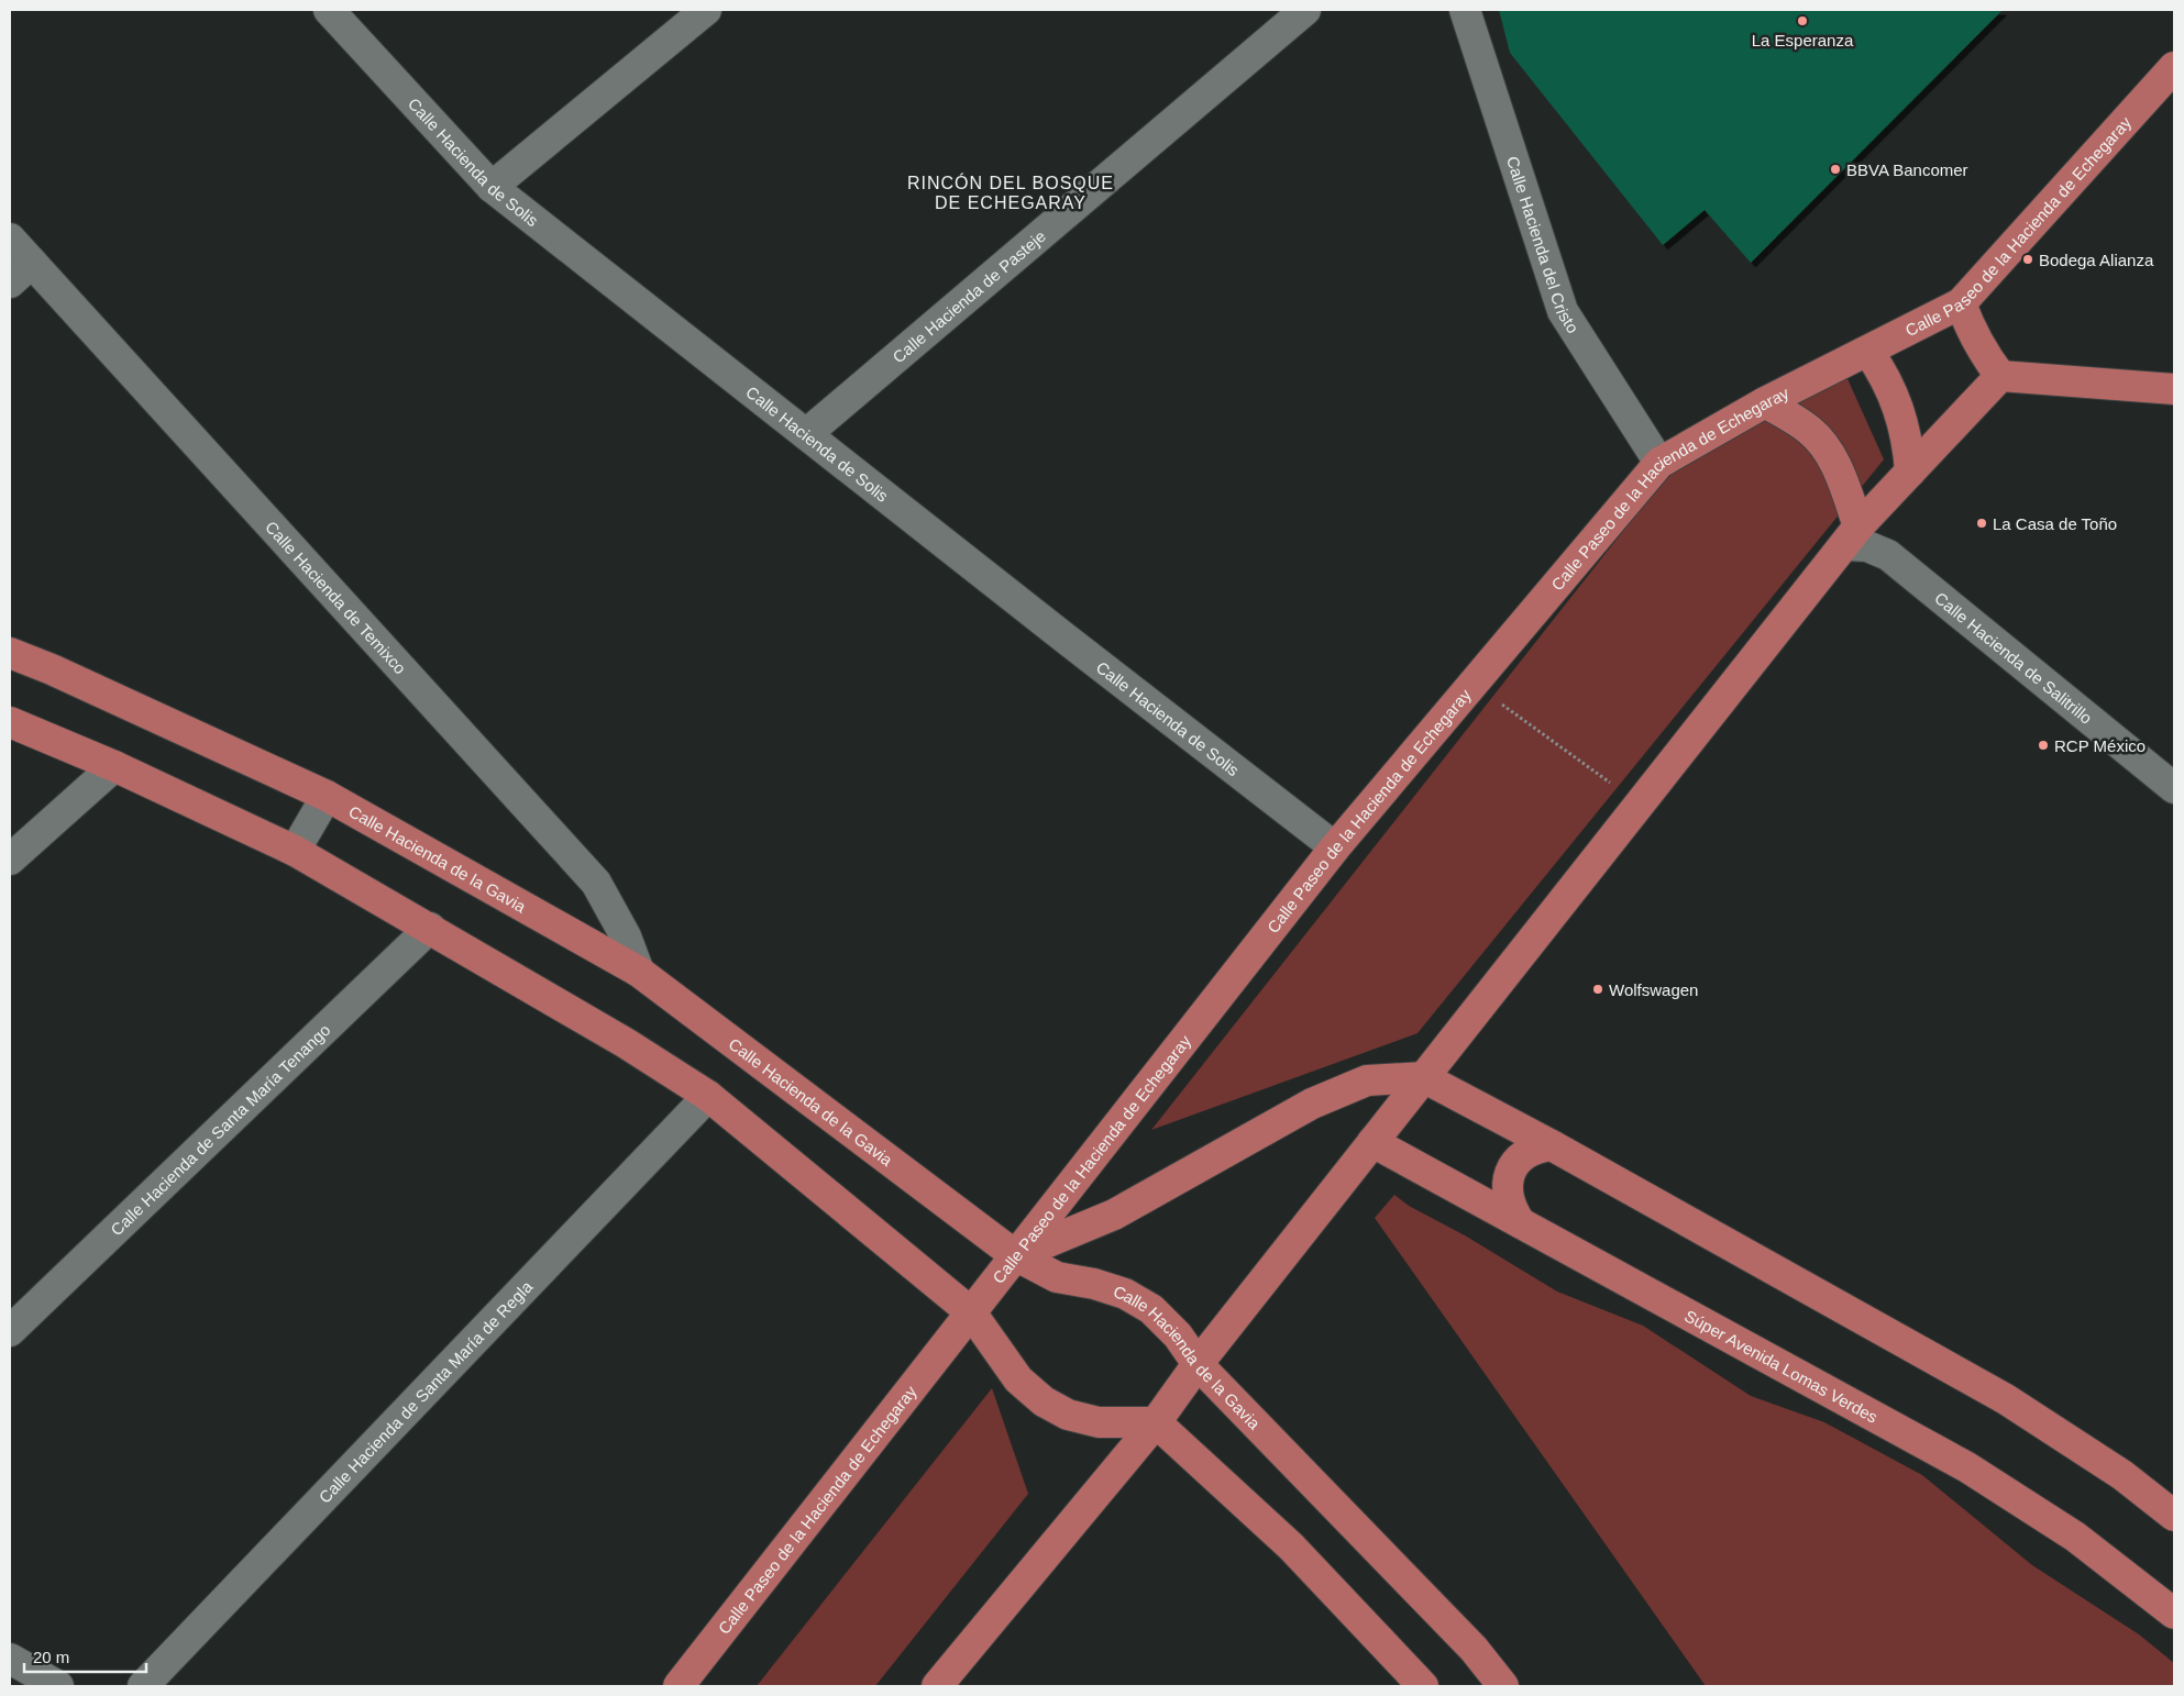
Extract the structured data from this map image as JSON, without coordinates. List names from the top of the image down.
{
  "streets": {
    "main road": ["Calle Paseo de la Hacienda de Echegaray", "Calle Hacienda de la Gavia", "Súper Avenida Lomas Verdes"],
    "street": [
      "Calle Hacienda de Solis",
      "Calle Hacienda del Cristo",
      "Calle Hacienda de Pasteje",
      "Calle Hacienda de Temixco",
      "Calle Hacienda de Salitrillo",
      "Calle Hacienda de Santa María Tenango",
      "Calle Hacienda de Santa María de Regla"
    ]
  },
  "crossings": [
    ["Calle Hacienda de Solis", "Calle Paseo de la Hacienda de Echegaray"],
    ["Calle Hacienda de Solis", "Calle Hacienda de Pasteje"],
    ["Calle Paseo de la Hacienda de Echegaray", "Calle Hacienda del Cristo"],
    ["Calle Paseo de la Hacienda de Echegaray", "Calle Hacienda de la Gavia"],
    ["Calle Hacienda de Temixco", "Calle Hacienda de la Gavia"]
  ],
  "districts": ["RINCÓN DEL BOSQUE DE ECHEGARAY"],
  "places": [
    "La Esperanza",
    "BBVA Bancomer",
    "Bodega Alianza",
    "La Casa de Toño",
    "RCP México",
    "Wolfswagen"
  ],
  "scale_bar": "20 m"
}
